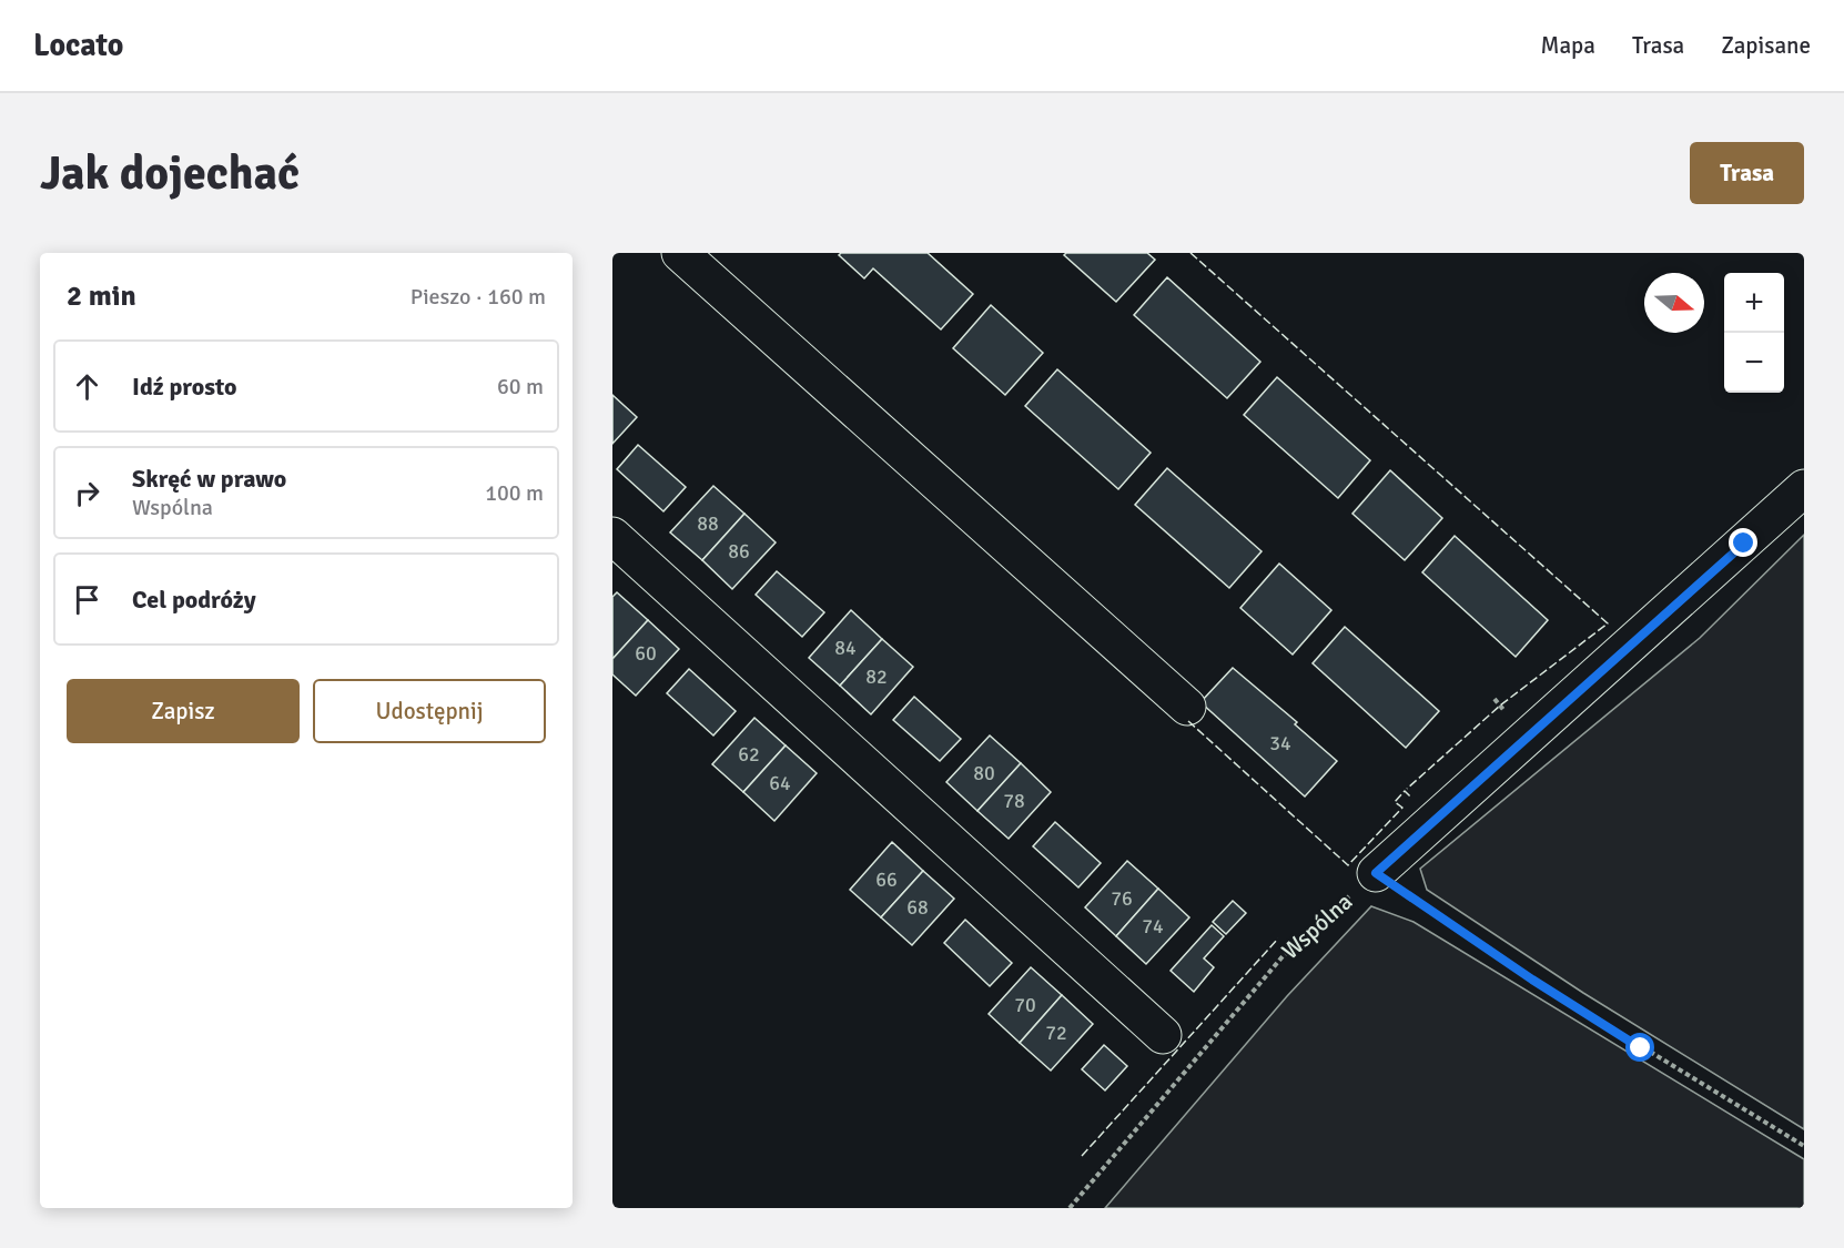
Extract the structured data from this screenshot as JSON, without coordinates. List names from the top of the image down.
{
  "streets": {
    "path": ["Wspólna"]
  },
  "house_numbers": [
    "88",
    "86",
    "84",
    "60",
    "82",
    "34",
    "62",
    "80",
    "64",
    "78",
    "66",
    "76",
    "68",
    "74",
    "70",
    "72"
  ],
  "north": "right",
  "page": {
    "header": "Locato",
    "nav": ["Mapa", "Trasa", "Zapisane"],
    "buttons": [
      "Trasa",
      ["Zapisz", "Udostępnij"]
    ],
    "title": "Jak dojechać",
    "heading": ["2 min", "Pieszo · 160 m"],
    "map_buttons": ["+", "−"],
    "list": [
      ["Idź prosto", "60 m"],
      ["Skręć w prawo", "Wspólna", "100 m"],
      "Cel podróży"
    ]
  }
}
